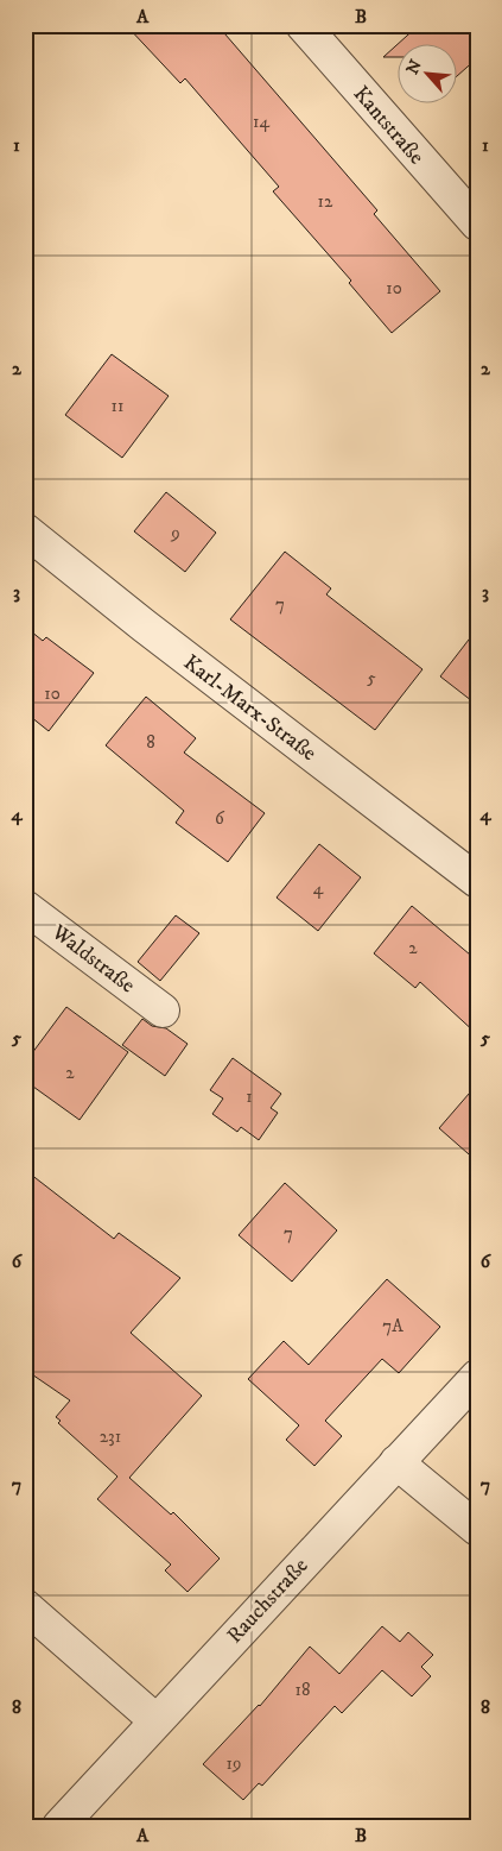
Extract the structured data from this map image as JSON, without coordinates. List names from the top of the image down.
{
  "streets": {
    "street": [
      "Kantstraße",
      "Karl-Marx-Straße",
      "Waldstraße",
      "Rauchstraße"
    ]
  },
  "house_numbers": [
    "14",
    "12",
    "10",
    "11",
    "9",
    "7",
    "5",
    "10",
    "8",
    "6",
    "4",
    "2",
    "2",
    "1",
    "7",
    "7A",
    "231",
    "18",
    "19"
  ],
  "north": "top left",
  "grid": {
    "columns": ["A", "B"],
    "rows": [
      "1",
      "2",
      "3",
      "4",
      "5",
      "6",
      "7",
      "8"
    ]
  }
}
